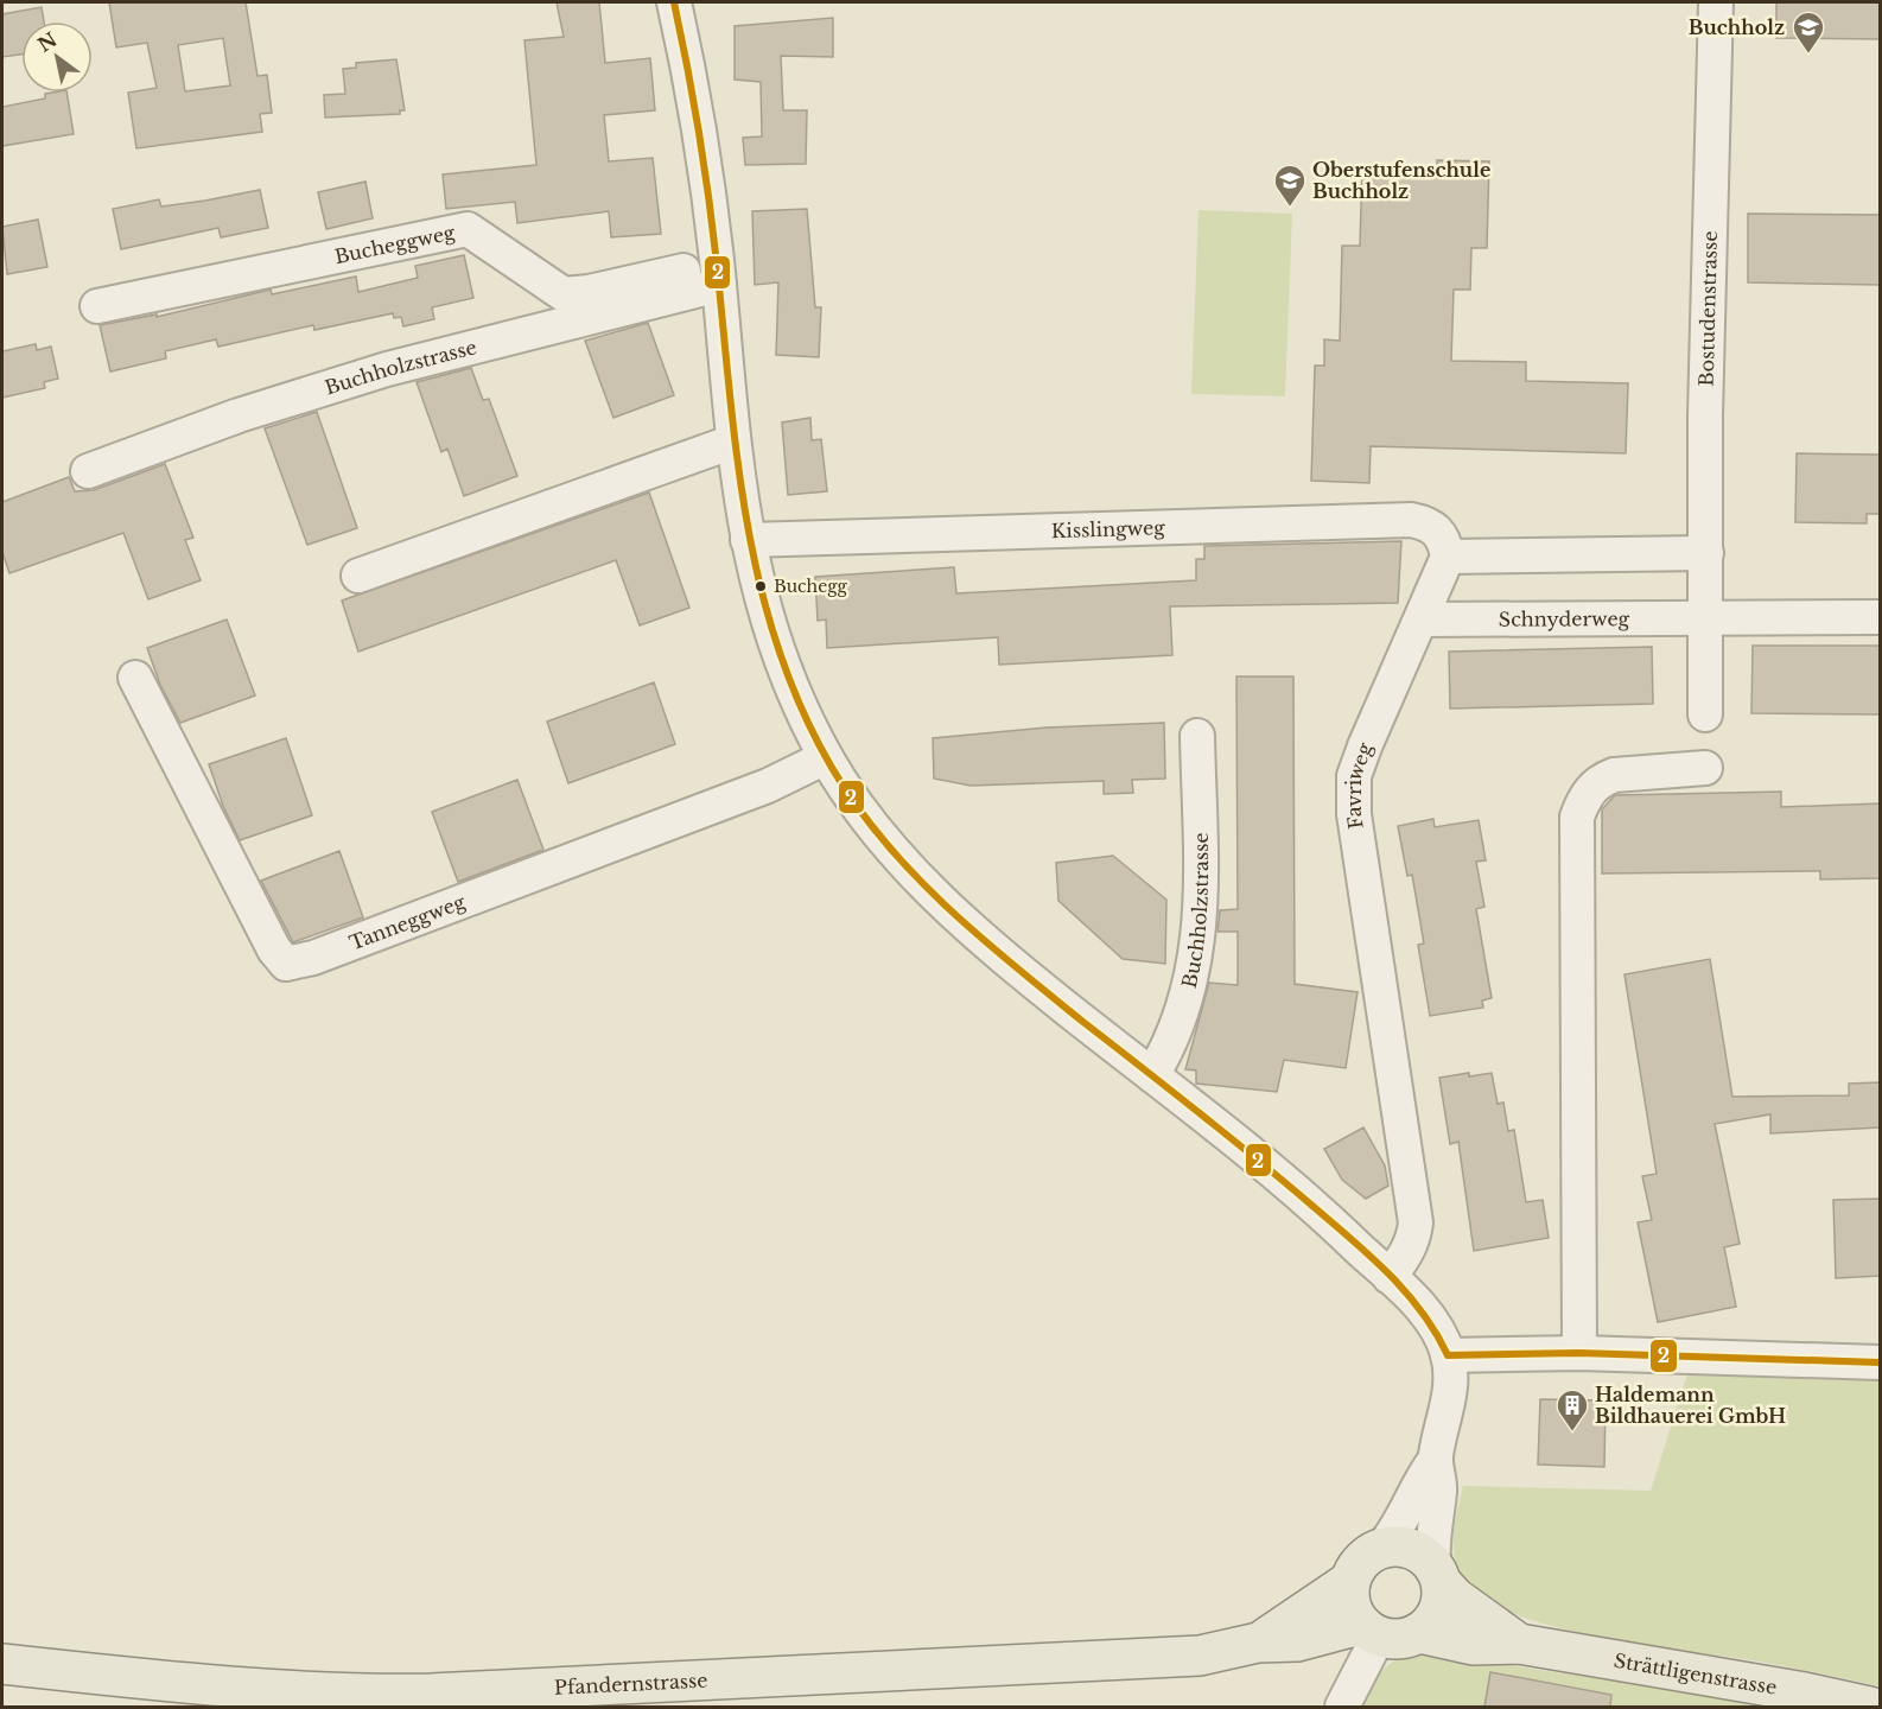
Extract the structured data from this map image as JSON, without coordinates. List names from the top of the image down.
{
  "streets": {
    "main road": ["Strättligenstrasse", "Pfandernstrasse"],
    "street": [
      "Bucheggweg",
      "Bostudenstrasse",
      "Buchholzstrasse",
      "Kisslingweg",
      "Schnyderweg",
      "Favriweg",
      "Tanneggweg"
    ]
  },
  "crossings": [
    ["Bucheggweg", "Buchholzstrasse"],
    ["Bostudenstrasse", "Schnyderweg"],
    ["Kisslingweg", "Favriweg"],
    ["Schnyderweg", "Favriweg"],
    ["Strättligenstrasse", "Pfandernstrasse"]
  ],
  "places": {
    "school or university": ["Buchholz", "Oberstufenschule Buchholz"],
    "other": ["Buchegg"],
    "building": ["Haldemann Bildhauerei GmbH"]
  },
  "lines": ["transit line 2"],
  "north": "top left"
}
